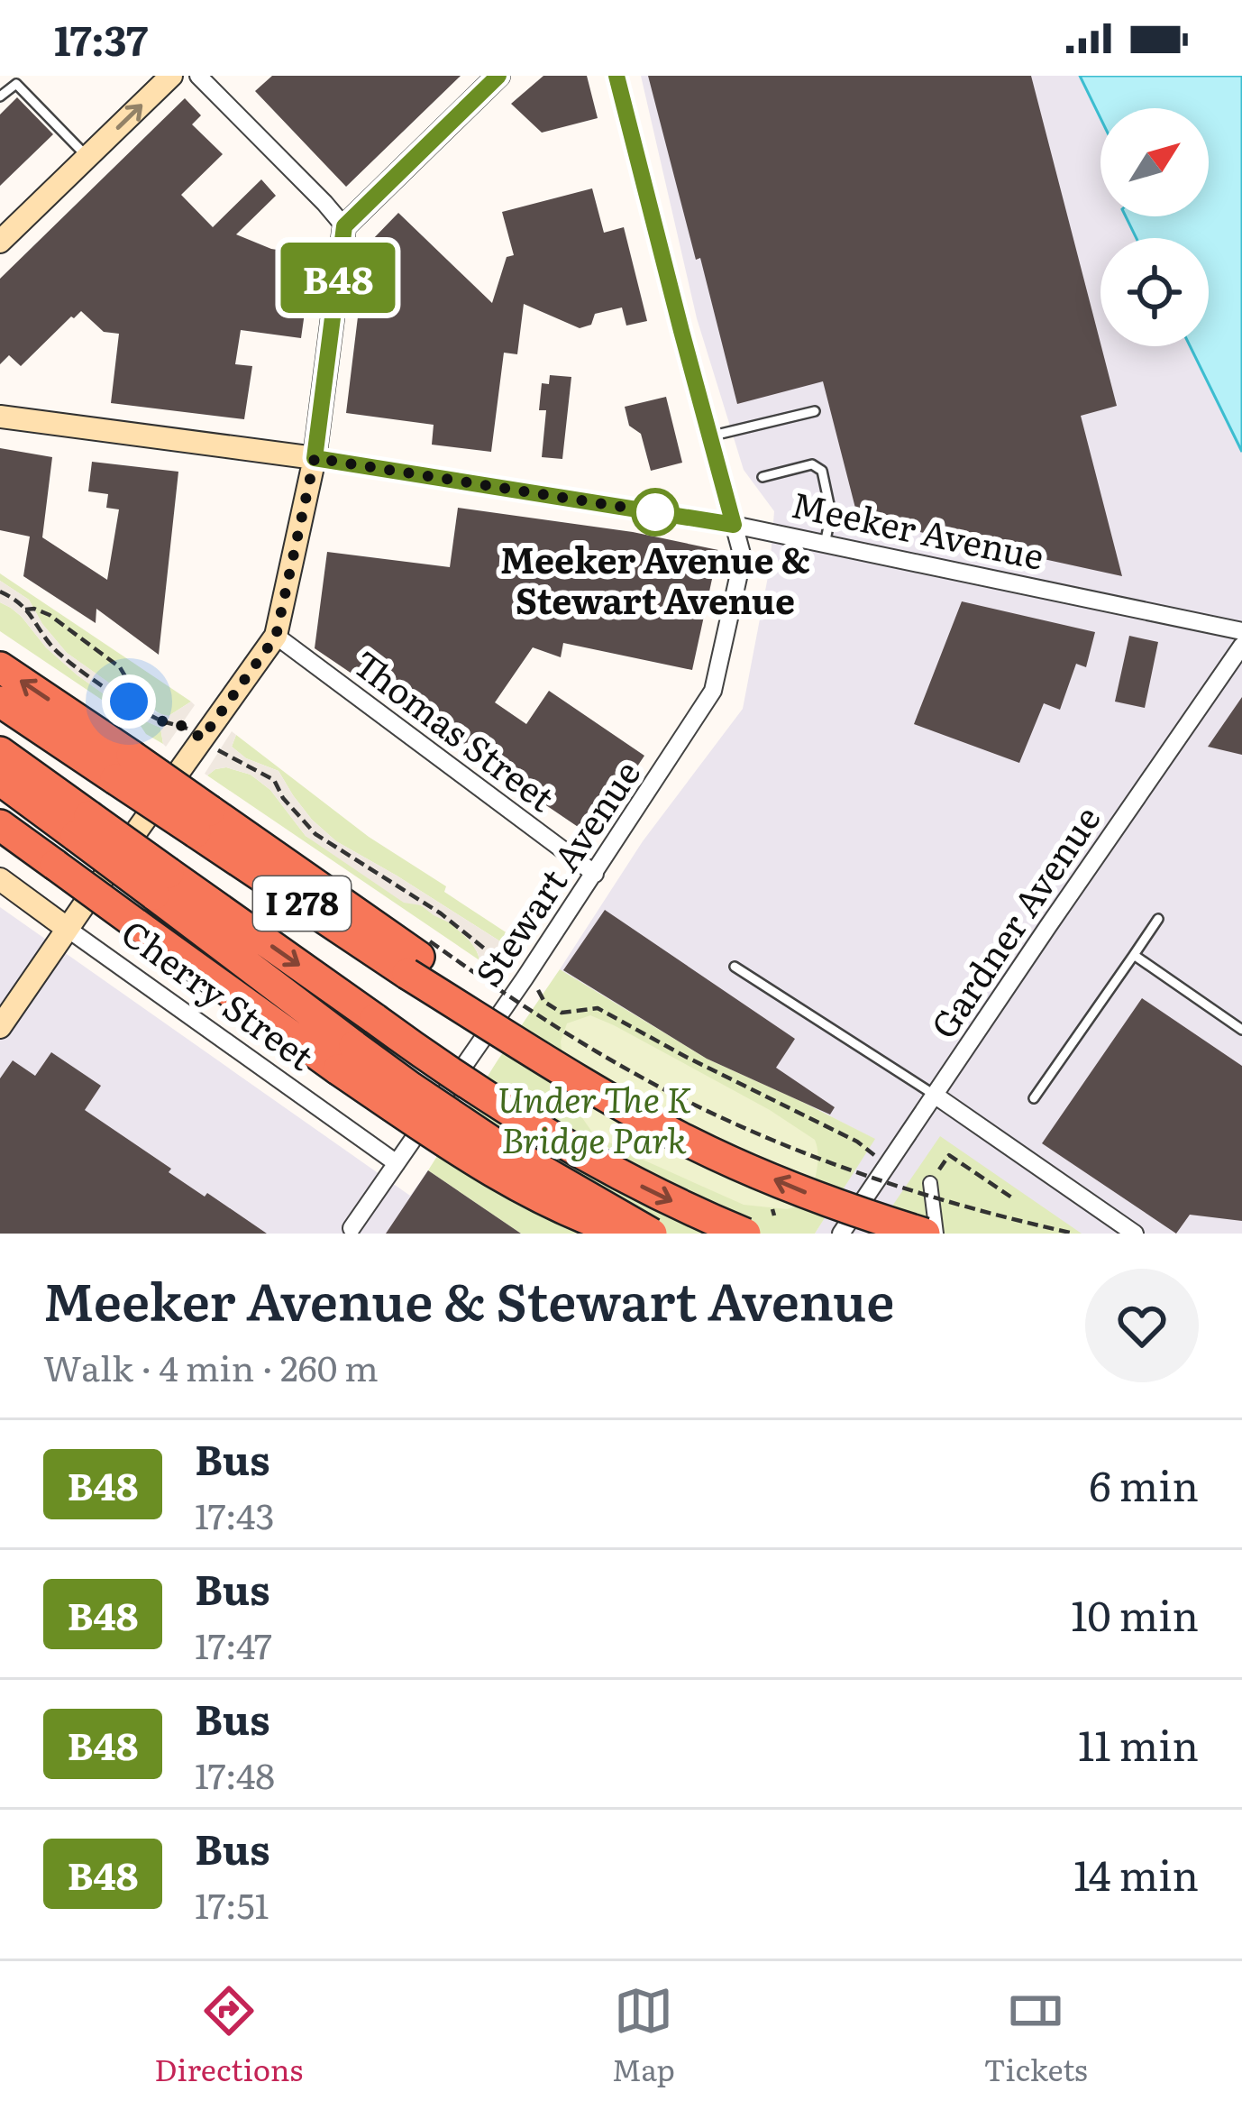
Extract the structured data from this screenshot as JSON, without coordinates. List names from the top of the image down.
{
  "streets": {
    "highway": ["I 278"],
    "main road": ["Meeker Avenue", "Cherry Street"],
    "street": ["Thomas Street", "Stewart Avenue", "Gardner Avenue"]
  },
  "crossings": [
    ["Meeker Avenue", "Stewart Avenue"],
    ["Thomas Street", "Stewart Avenue"],
    ["Stewart Avenue", "Cherry Street"]
  ],
  "parks": ["Under The K Bridge Park"],
  "places": ["Meeker Avenue & Stewart Avenue"],
  "lines": ["bus line B48"],
  "north": "top right",
  "page": {
    "status": "17:37",
    "on_map": "B48",
    "heading": ["Meeker Avenue & Stewart Avenue", "Walk · 4 min · 260 m"],
    "list": [
      {
        "mark": "B48",
        "name": "Bus",
        "note": "17:43",
        "value": "6 min"
      },
      {
        "mark": "B48",
        "name": "Bus",
        "note": "17:47",
        "value": "10 min"
      },
      {
        "mark": "B48",
        "name": "Bus",
        "note": "17:48",
        "value": "11 min"
      },
      {
        "mark": "B48",
        "name": "Bus",
        "note": "17:51",
        "value": "14 min"
      }
    ],
    "tabs": ["Directions", "Map", "Tickets"]
  }
}
